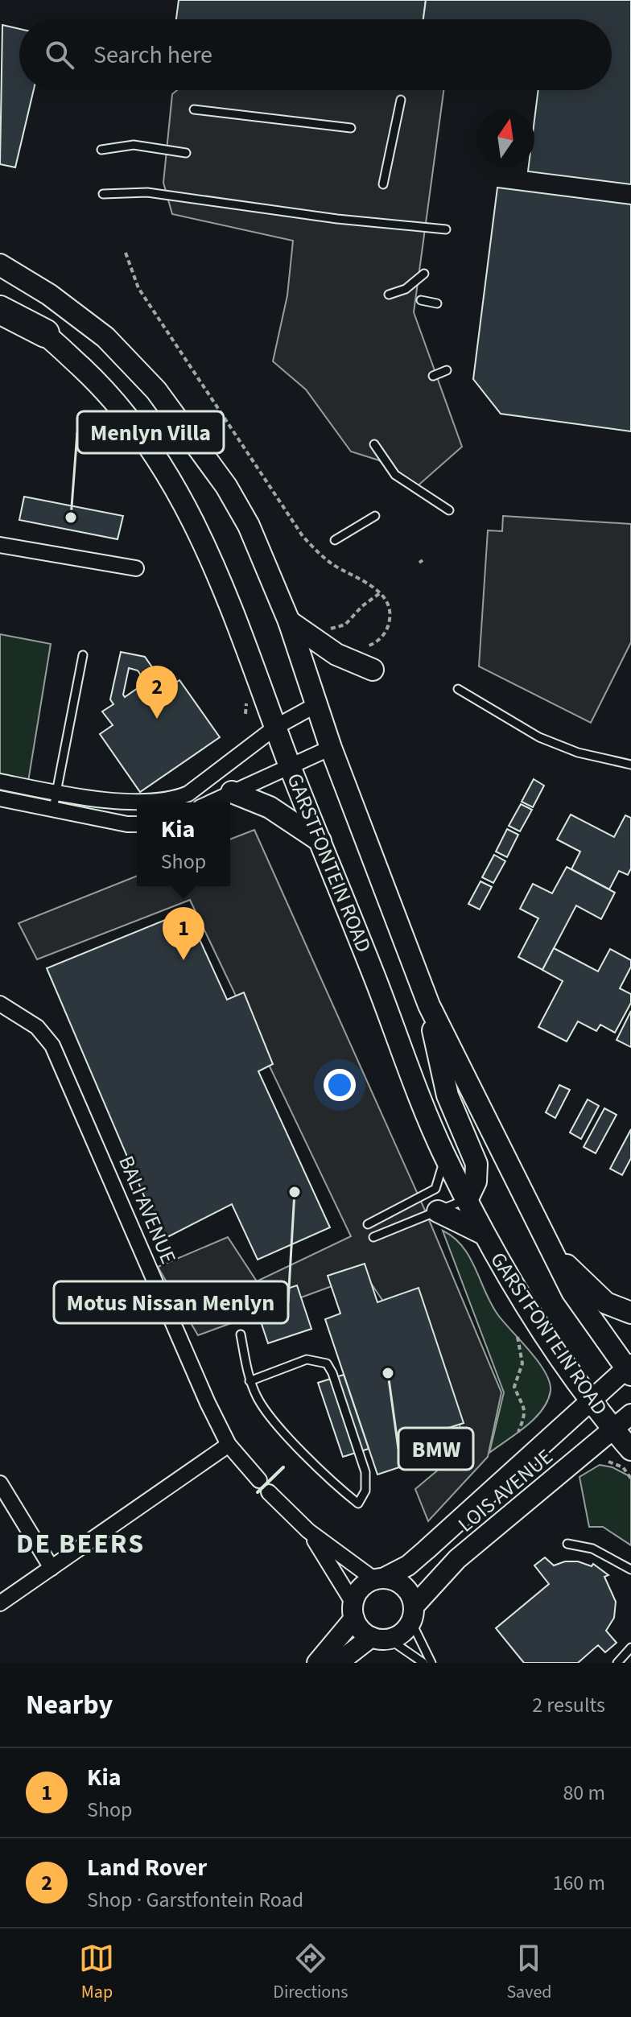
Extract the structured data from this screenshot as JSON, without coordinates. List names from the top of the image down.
{
  "streets": {
    "main road": ["GARSTFONTEIN ROAD"],
    "street": ["BALI AVENUE", "LOIS AVENUE"]
  },
  "crossings": [
    ["GARSTFONTEIN ROAD", "LOIS AVENUE"]
  ],
  "districts": ["DE BEERS"],
  "places": ["Menlyn Villa", "Motus Nissan Menlyn", "BMW"],
  "north": "top",
  "page": {
    "search": "Search here",
    "pins": ["2", "1"],
    "popup": ["Kia", "Shop"],
    "heading": ["Nearby", "2 results"],
    "list": [
      {
        "mark": "1",
        "name": "Kia",
        "note": "Shop",
        "value": "80 m"
      },
      {
        "mark": "2",
        "name": "Land Rover",
        "note": "Shop · Garstfontein Road",
        "value": "160 m"
      }
    ],
    "nav": ["Map", "Directions", "Saved"]
  }
}
